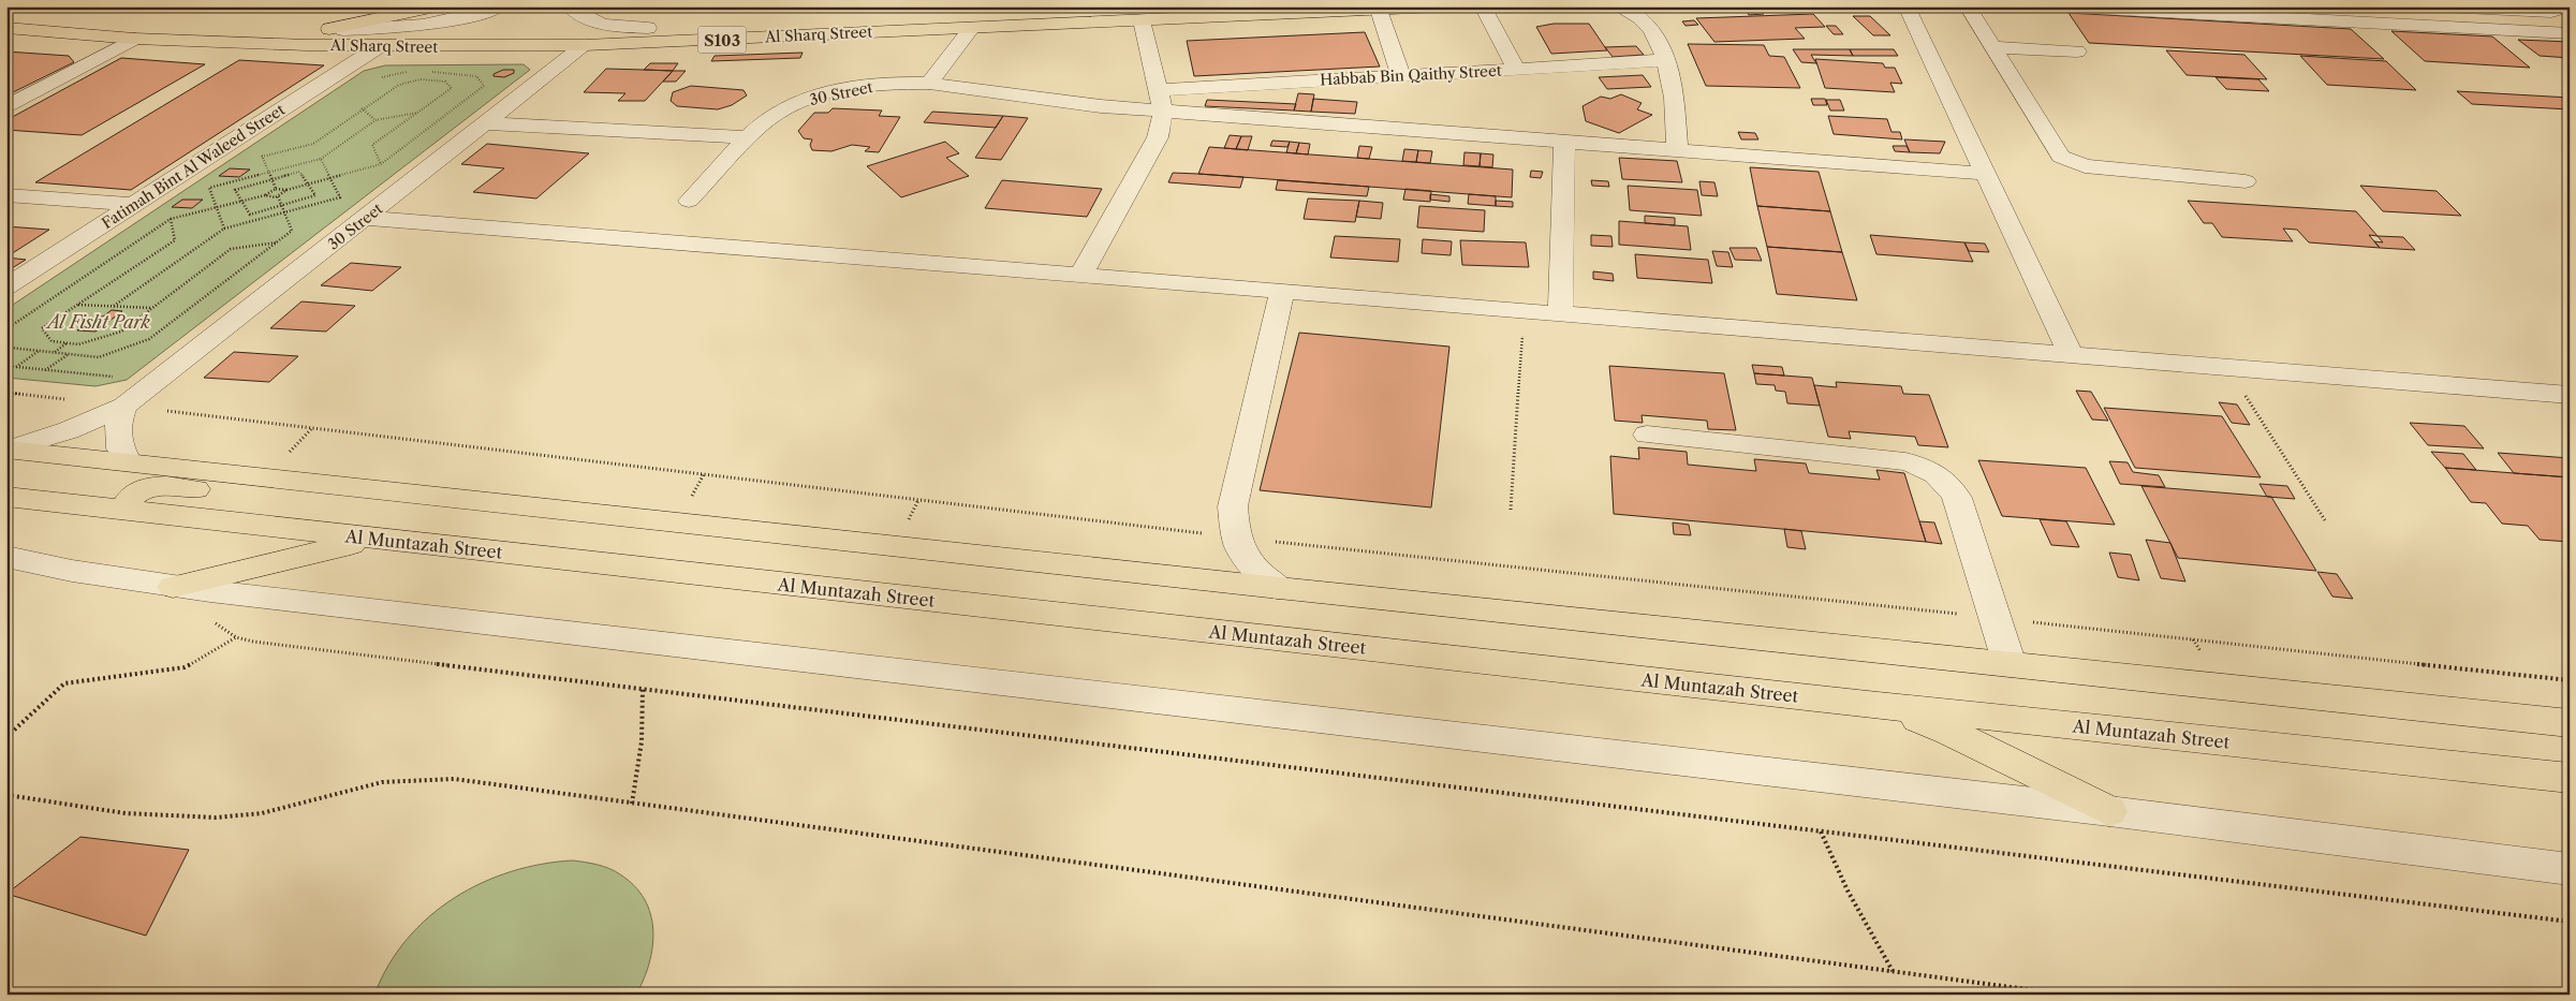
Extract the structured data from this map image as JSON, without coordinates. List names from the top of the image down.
{
  "streets": {
    "main road": ["Al Sharq Street", "S103", "Al Muntazah Street"],
    "street": ["Habbab Bin Qaithy Street", "30 Street", "Fatimah Bint Al Waleed Street"]
  },
  "crossings": [
    ["Al Sharq Street", "30 Street"],
    ["Al Sharq Street", "Fatimah Bint Al Waleed Street"]
  ],
  "parks": ["Al Fisht Park"]
}
